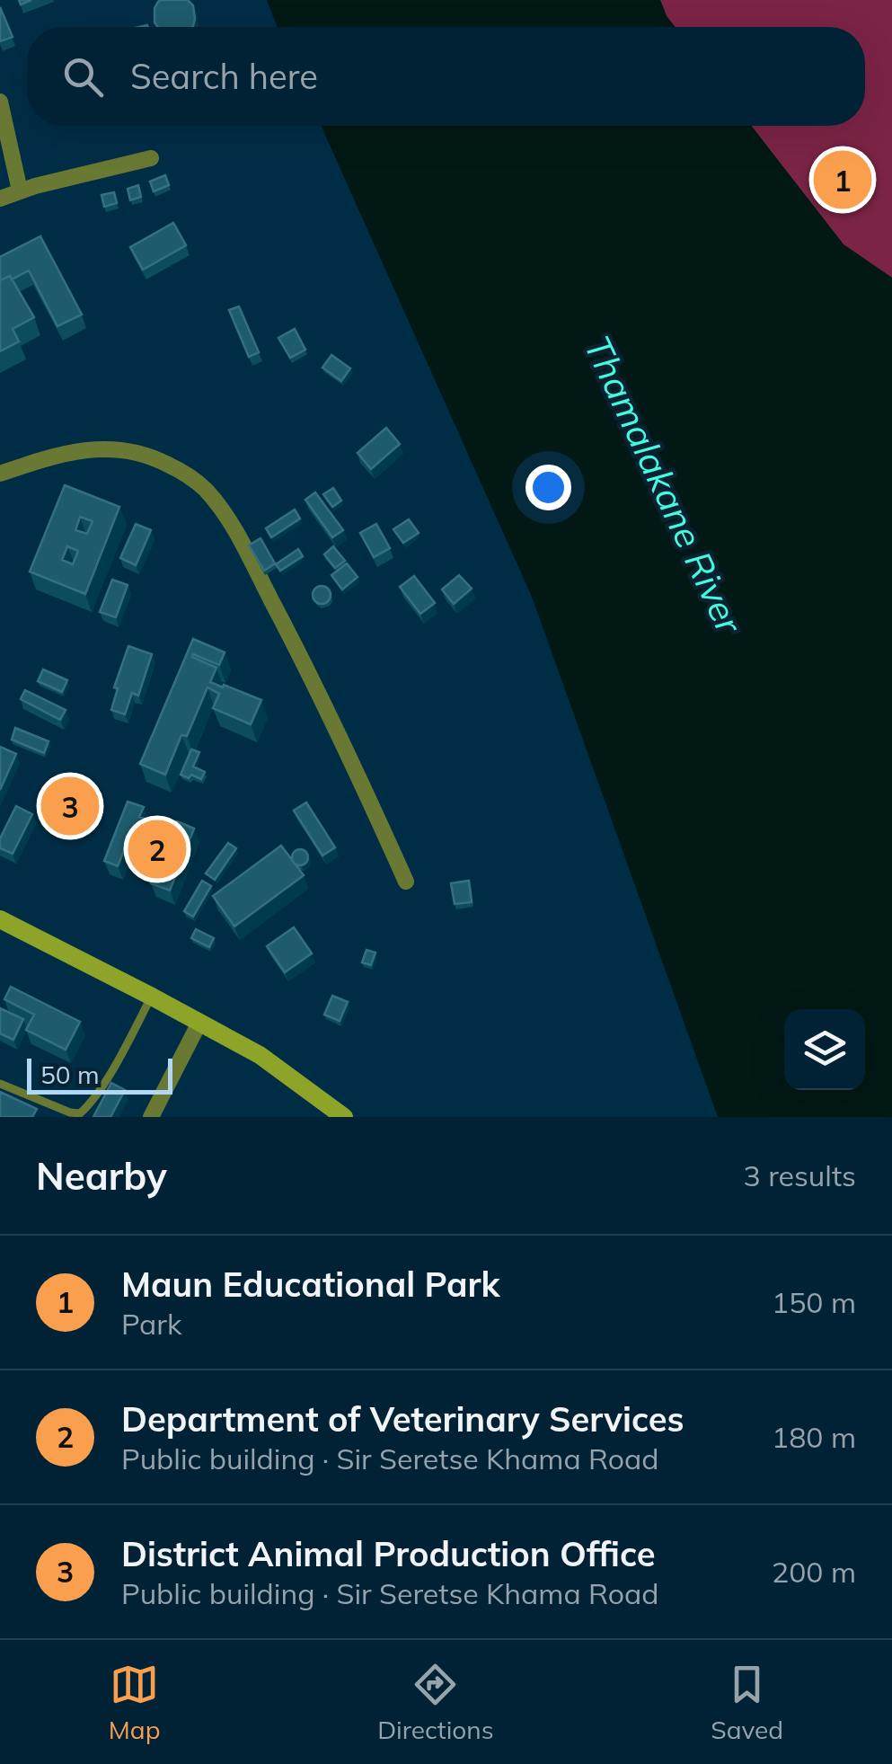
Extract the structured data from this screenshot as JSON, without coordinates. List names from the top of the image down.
{
  "water": ["Thamalakane River"],
  "scale_bar": "50 m",
  "page": {
    "search": "Search here",
    "pins": ["1", "3", "2"],
    "scale": "50 m",
    "heading": ["Nearby", "3 results"],
    "list": [
      {
        "mark": "1",
        "name": "Maun Educational Park",
        "note": "Park",
        "value": "150 m"
      },
      {
        "mark": "2",
        "name": "Department of Veterinary Services",
        "note": "Public building · Sir Seretse Khama Road",
        "value": "180 m"
      },
      {
        "mark": "3",
        "name": "District Animal Production Office",
        "note": "Public building · Sir Seretse Khama Road",
        "value": "200 m"
      }
    ],
    "nav": ["Map", "Directions", "Saved"]
  }
}
